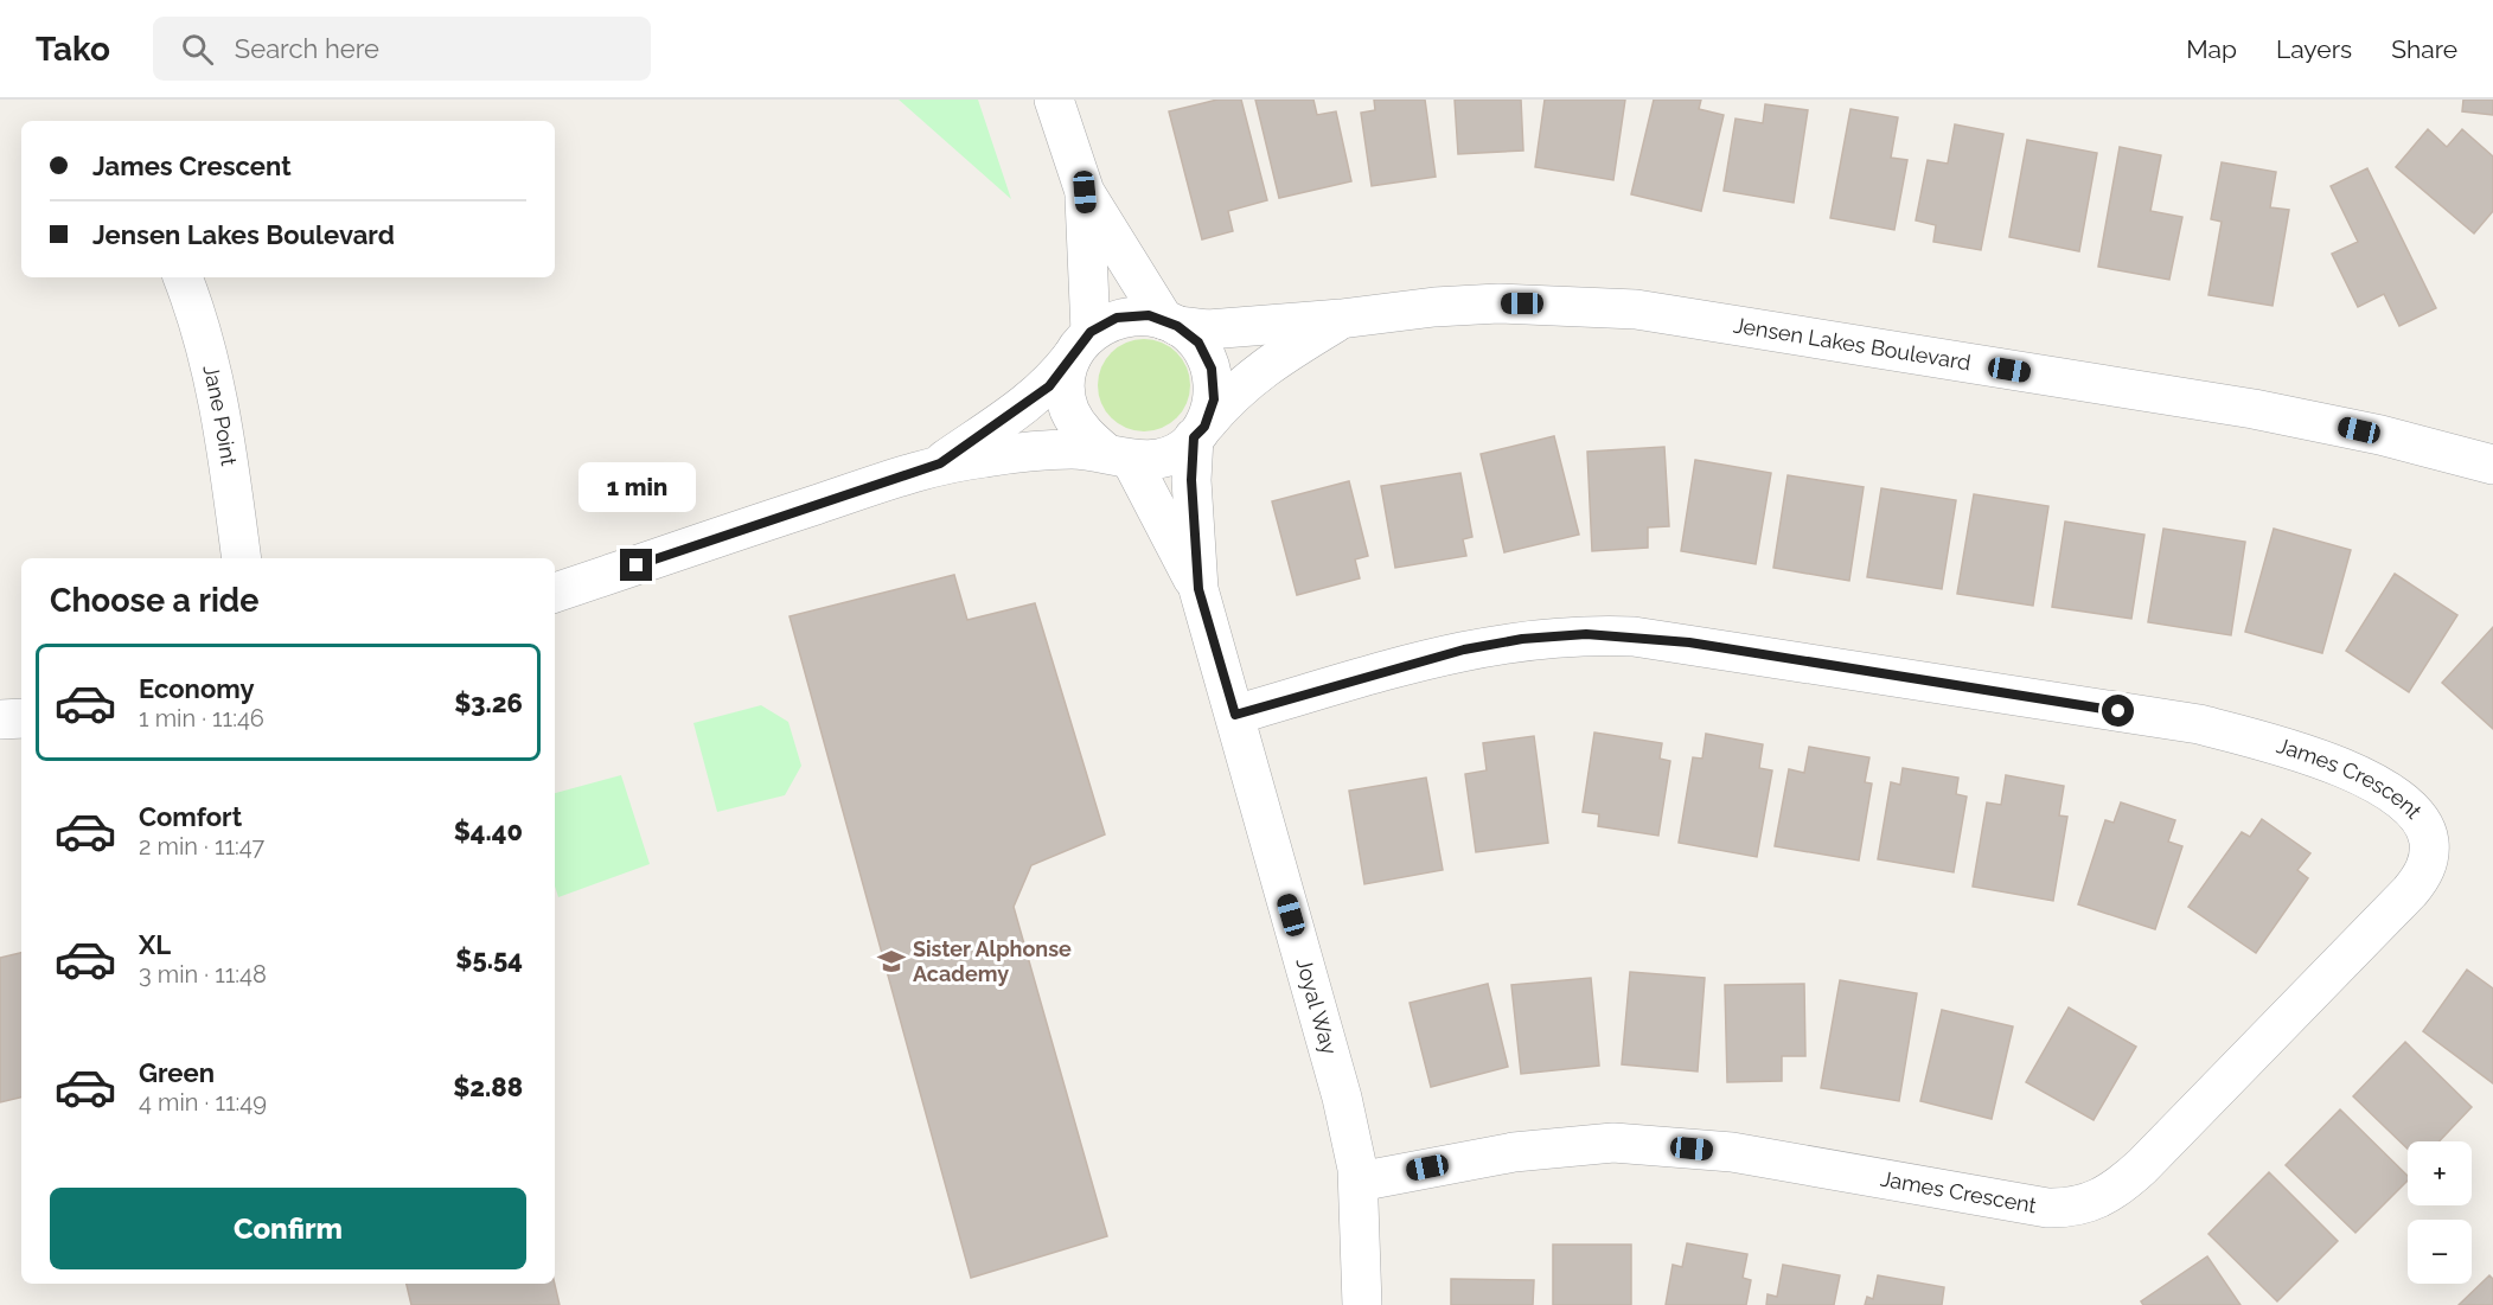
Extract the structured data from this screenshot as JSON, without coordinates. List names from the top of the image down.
{
  "streets": {
    "street": [
      "Jensen Lakes Boulevard",
      "Jane Point",
      "James Crescent",
      "Joyal Way"
    ]
  },
  "crossings": [
    ["Jensen Lakes Boulevard", "Joyal Way"],
    ["James Crescent", "Joyal Way"]
  ],
  "places": {
    "school or university": ["Sister Alphonse Academy"]
  },
  "page": {
    "header": "Tako",
    "search": "Search here",
    "nav": ["Map", "Layers", "Share"],
    "banner": ["James Crescent", "Jensen Lakes Boulevard"],
    "bubble": "1 min",
    "heading": "Choose a ride",
    "list": [
      {
        "name": "Economy",
        "note": "1 min · 11:46",
        "value": "$3.26"
      },
      {
        "name": "Comfort",
        "note": "2 min · 11:47",
        "value": "$4.40"
      },
      {
        "name": "XL",
        "note": "3 min · 11:48",
        "value": "$5.54"
      },
      {
        "name": "Green",
        "note": "4 min · 11:49",
        "value": "$2.88"
      }
    ],
    "map_buttons": ["+", "−"],
    "buttons": "Confirm"
  }
}
